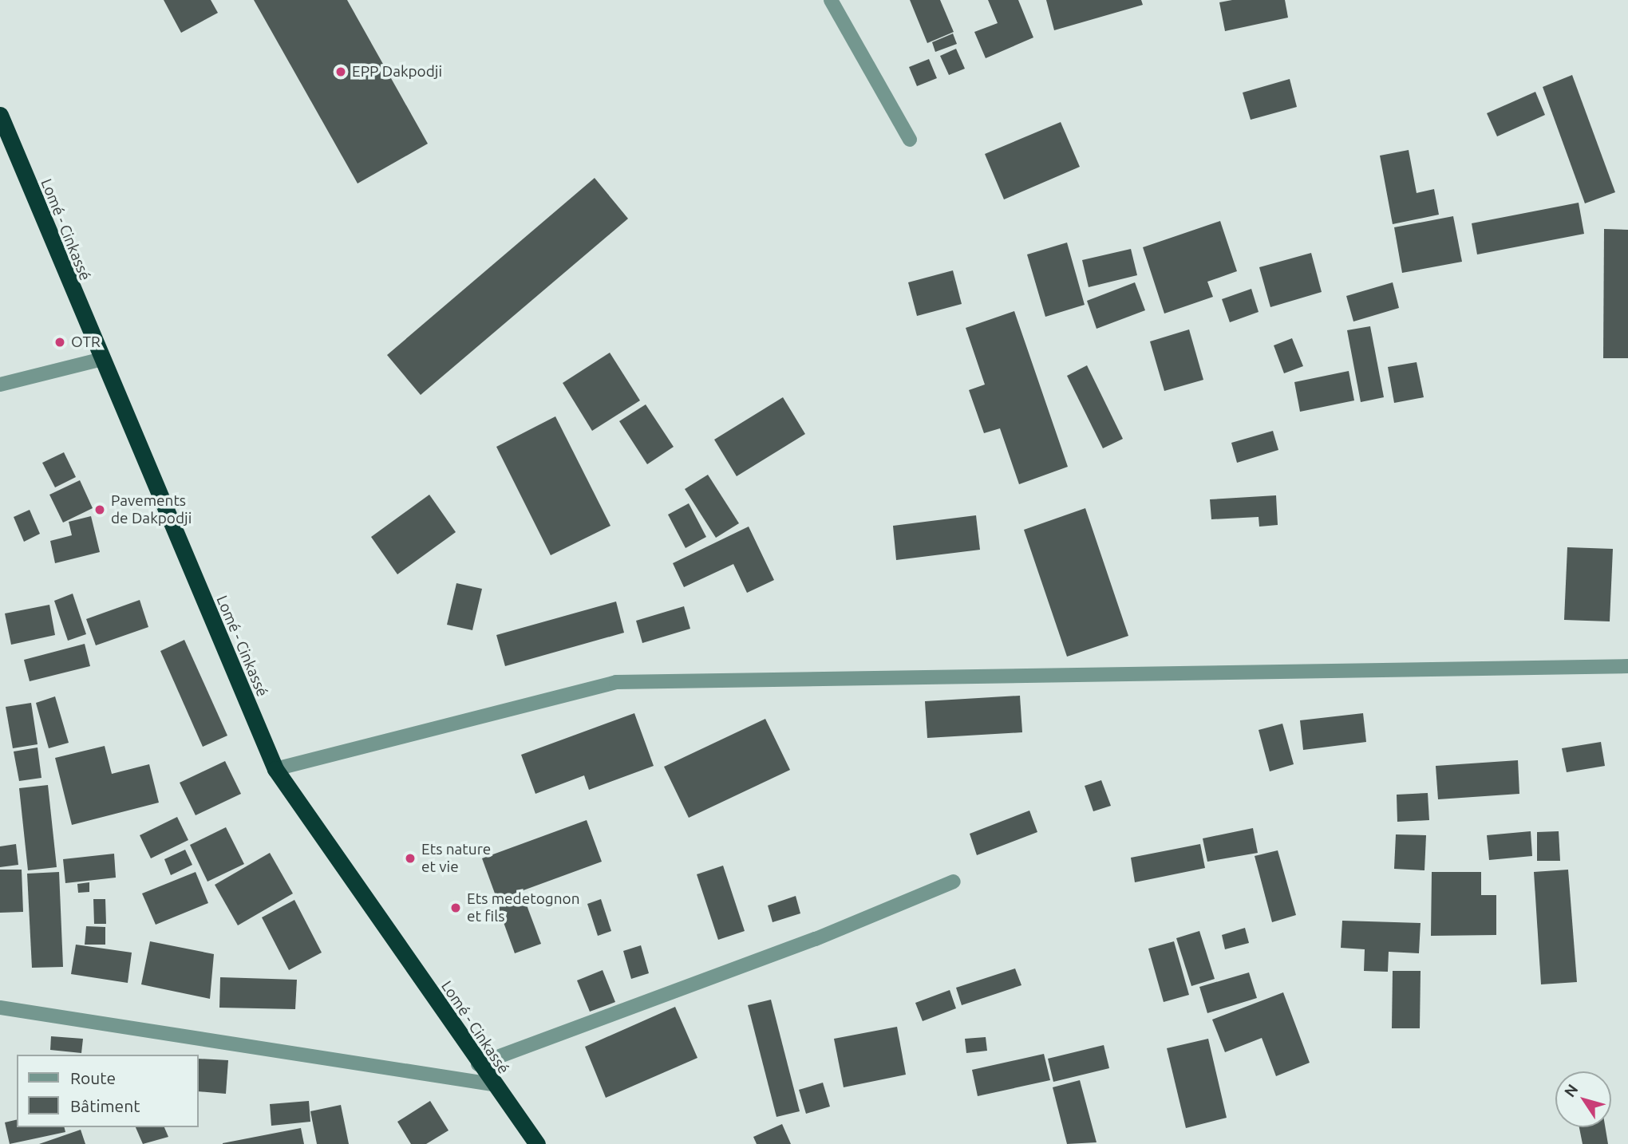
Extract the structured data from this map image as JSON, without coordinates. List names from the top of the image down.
{
  "streets": {
    "highway": ["Lomé - Cinkassé"]
  },
  "places": [
    "EPP Dakpodji",
    "OTR",
    "Pavements de Dakpodji",
    "Ets nature et vie",
    "Ets medetognon et fils"
  ],
  "legend": ["Route", "Bâtiment"],
  "north": "top left"
}
